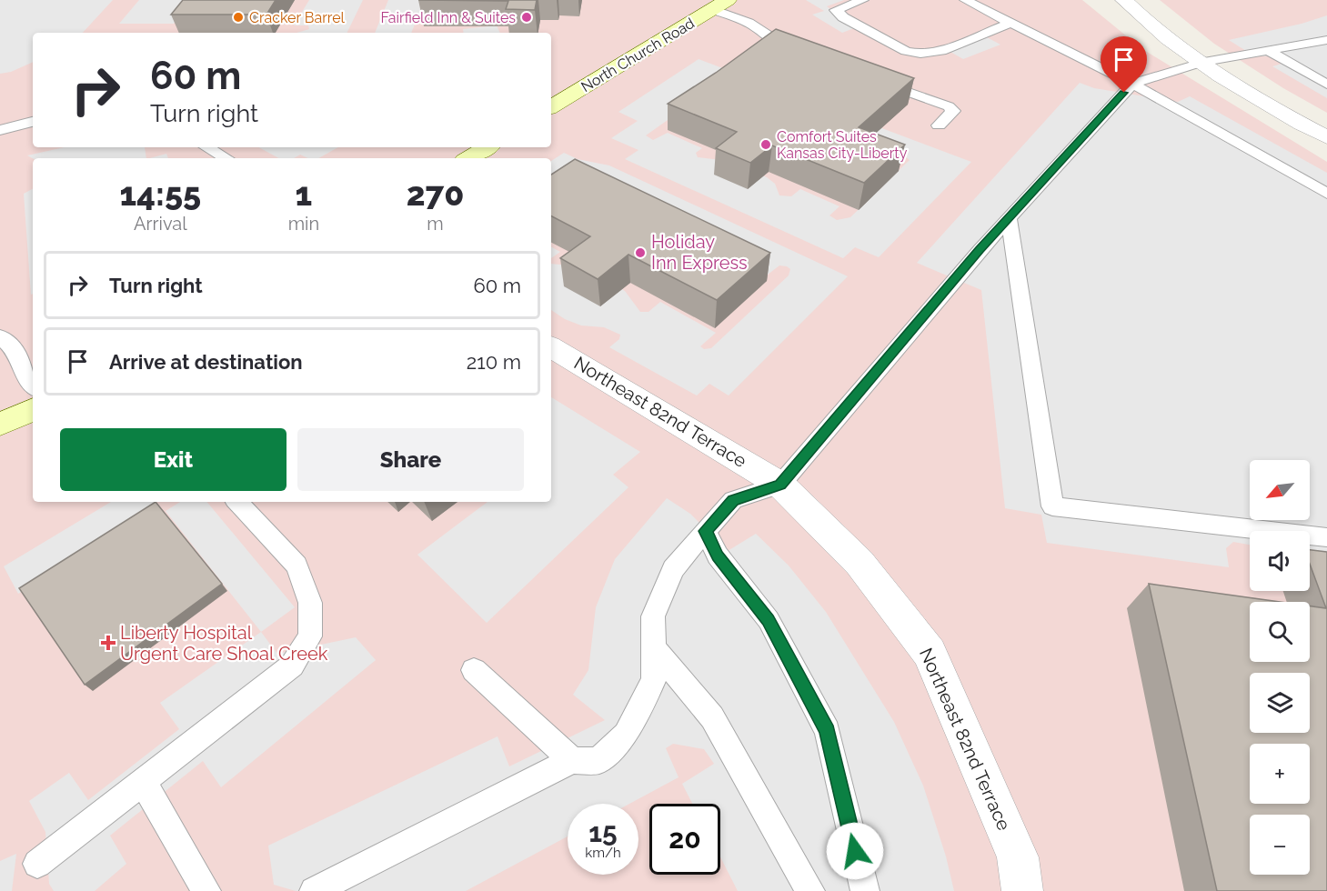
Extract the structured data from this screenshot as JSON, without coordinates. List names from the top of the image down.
{
  "streets": {
    "main road": ["North Church Road"],
    "street": ["Northeast 82nd Terrace"]
  },
  "places": {
    "other": [
      "Cracker Barrel",
      "Fairfield Inn & Suites",
      "Comfort Suites Kansas City-Liberty",
      "Holiday Inn Express"
    ],
    "health": ["Liberty Hospital Urgent Care Shoal Creek"]
  },
  "north": "bottom left",
  "page": {
    "turn": ["60 m", "Turn right"],
    "eta": [
      "14:55",
      "Arrival",
      "1",
      "min",
      "270",
      "m"
    ],
    "list": [
      {
        "name": "Turn right",
        "value": "60 m"
      },
      {
        "name": "Arrive at destination",
        "value": "210 m"
      }
    ],
    "buttons": ["Exit", "Share"],
    "map_buttons": ["+", "−"],
    "speed": "15 km/h",
    "limit": "20"
  }
}
